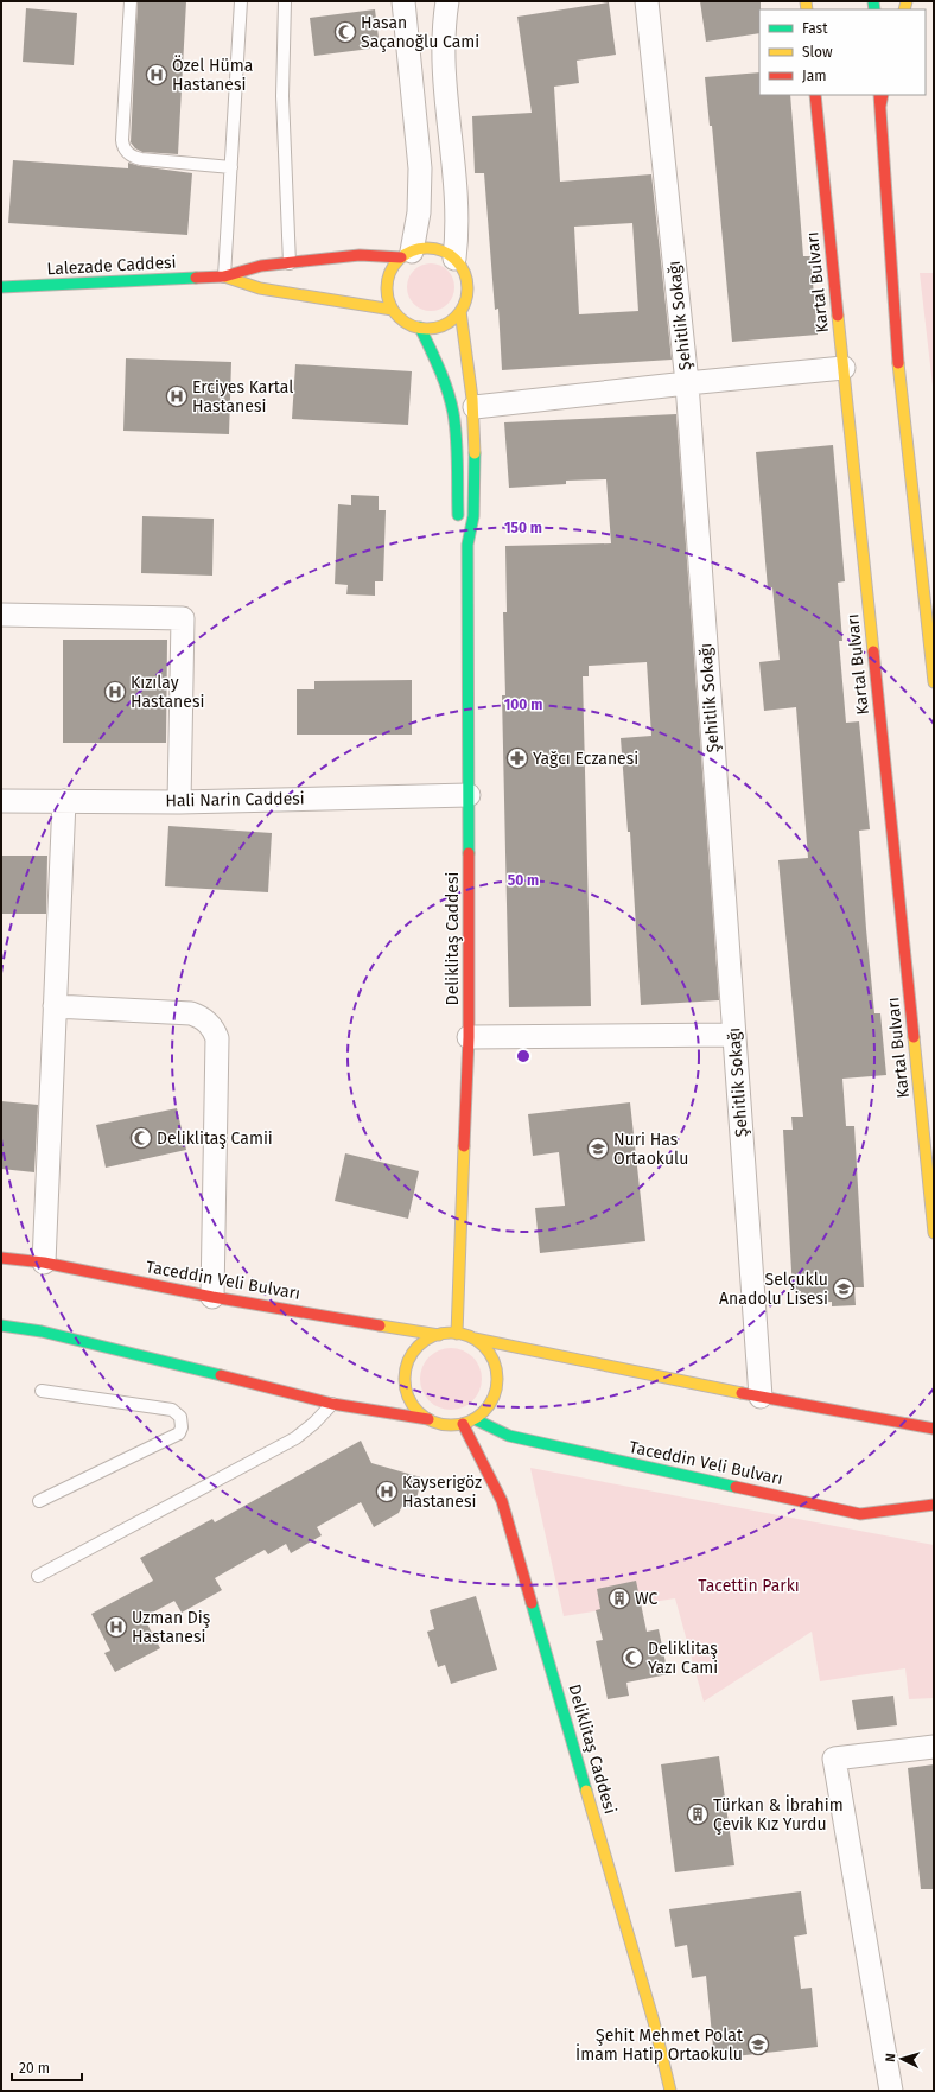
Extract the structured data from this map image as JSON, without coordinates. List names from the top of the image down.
{
  "streets": {
    "main road": [
      "Lalezade Caddesi",
      "Kartal Bulvarı",
      "Deliklitaş Caddesi",
      "Taceddin Veli Bulvarı"
    ],
    "street": ["Şehitlik Sokağı", "Hali Narin Caddesi"]
  },
  "crossings": [
    ["Lalezade Caddesi", "Deliklitaş Caddesi"],
    ["Hali Narin Caddesi", "Deliklitaş Caddesi"],
    ["Deliklitaş Caddesi", "Taceddin Veli Bulvarı"]
  ],
  "parks": ["Tacettin Parkı"],
  "places": {
    "mosque": ["Hasan Saçanoğlu Cami", "Deliklitaş Camii", "Deliklitaş Yazı Cami"],
    "hospital": [
      "Özel Hüma Hastanesi",
      "Erciyes Kartal Hastanesi",
      "Kızılay Hastanesi",
      "Kayserigöz Hastanesi",
      "Uzman Diş Hastanesi"
    ],
    "pharmacy": ["Yağcı Eczanesi"],
    "school or university": ["Nuri Has Ortaokulu", "Selçuklu Anadolu Lisesi", "Şehit Mehmet Polat İmam Hatip Ortaokulu"],
    "building": ["WC", "Türkan & İbrahim Çevik Kız Yurdu"]
  },
  "legend": ["Fast", "Slow", "Jam"],
  "scale_bar": "20 m",
  "north": "left",
  "rings": ["150 m", "100 m", "50 m"]
}
